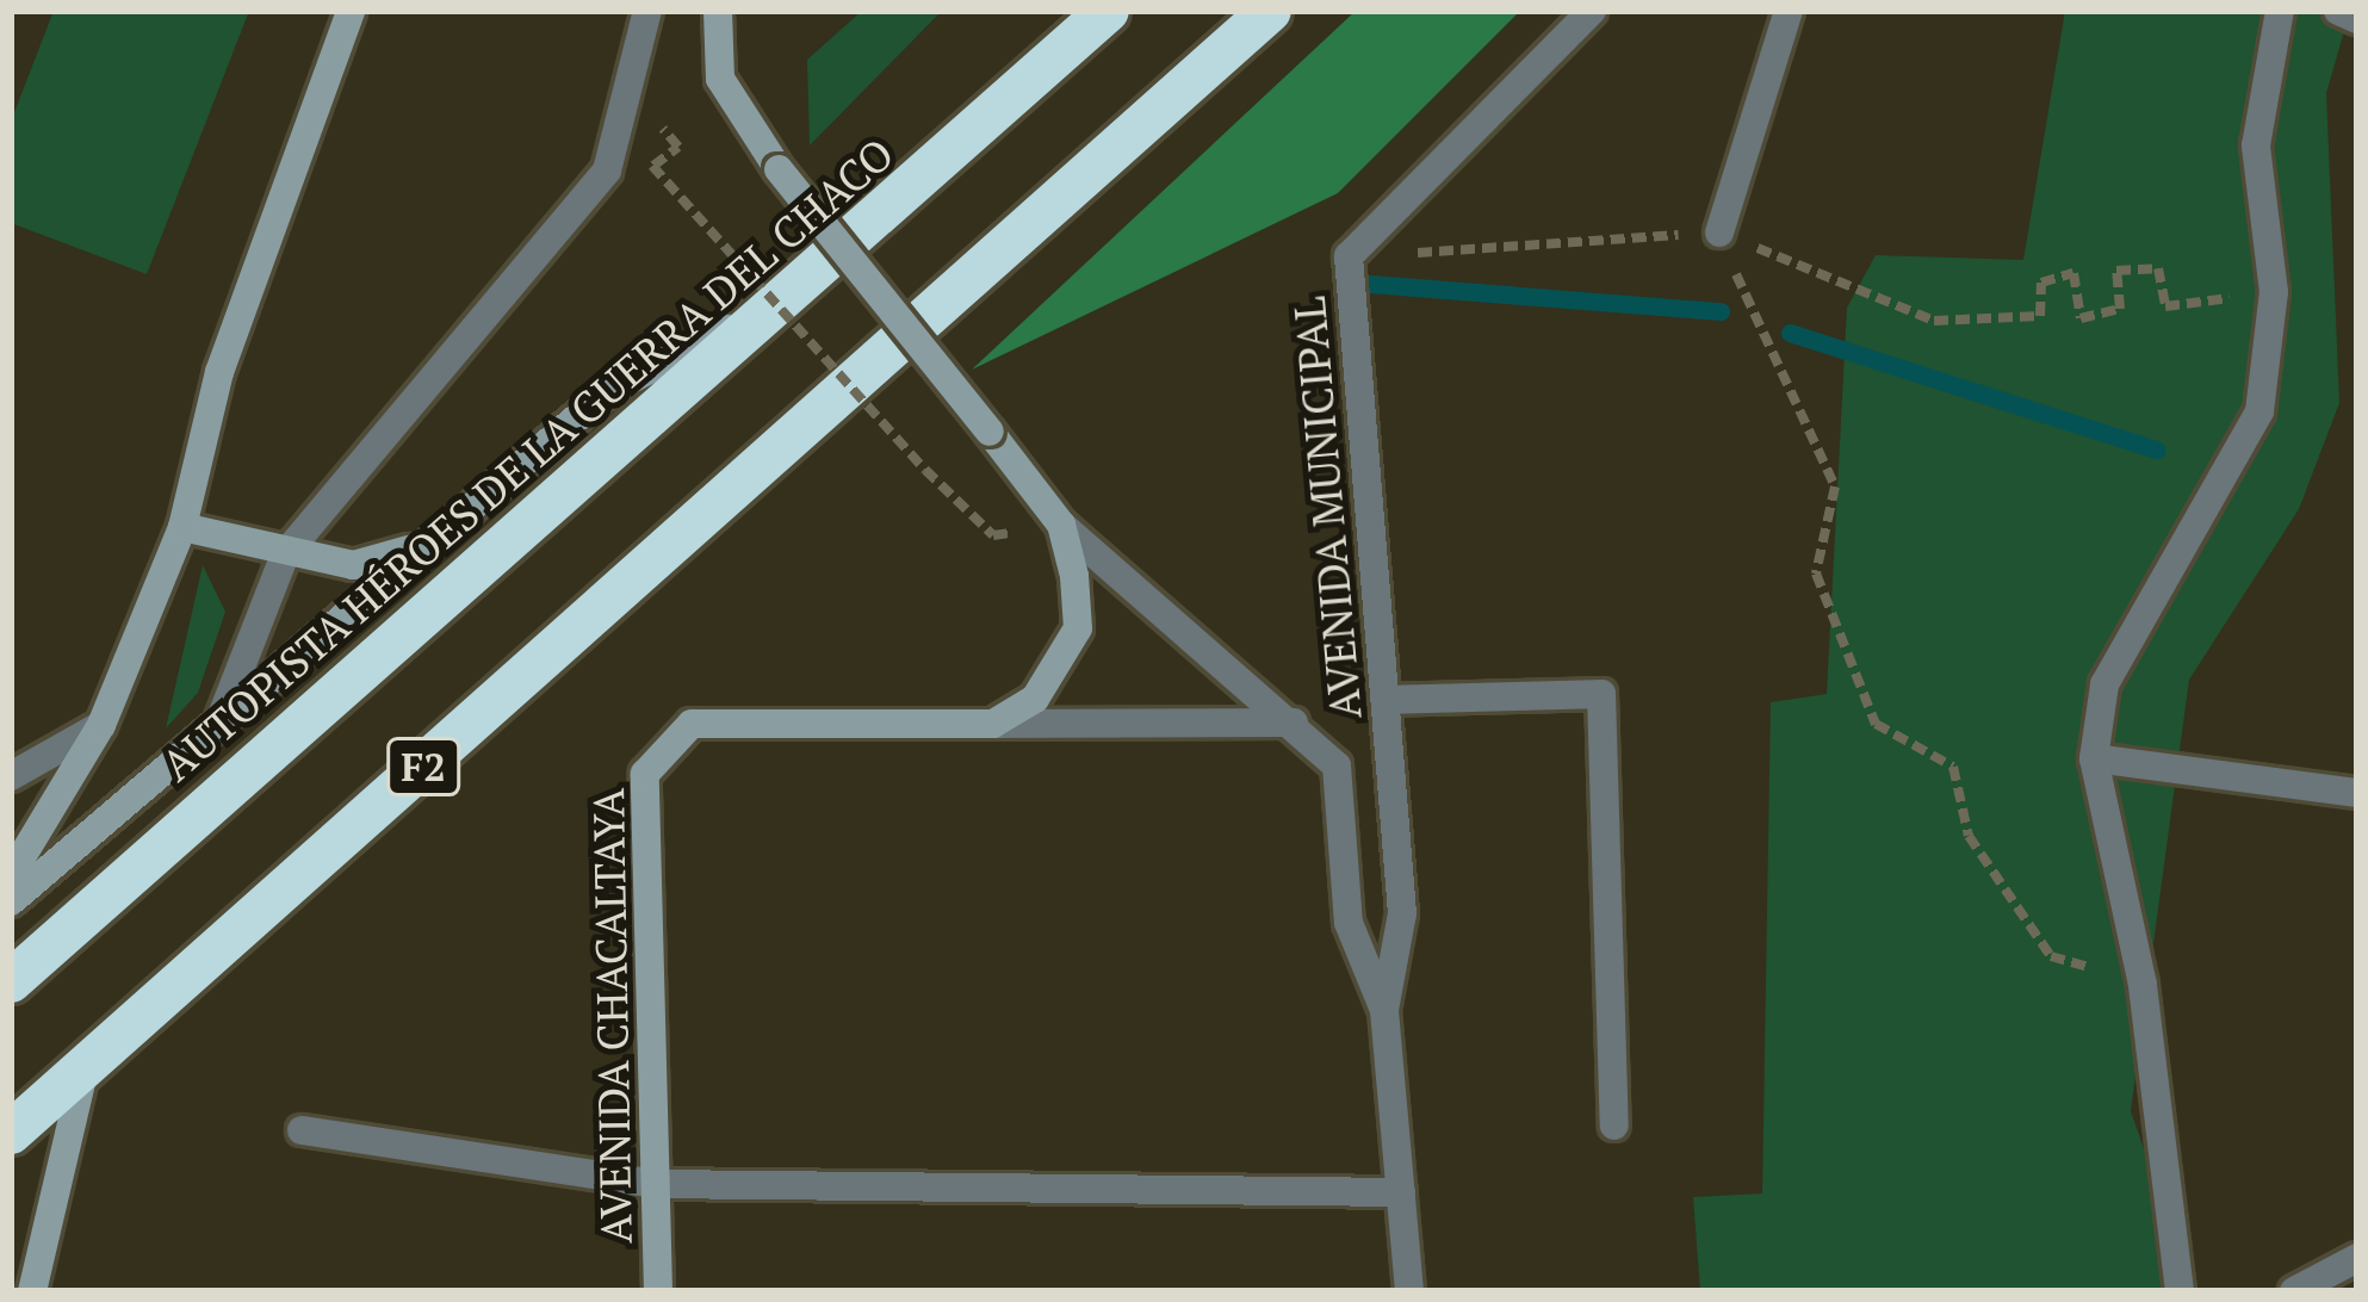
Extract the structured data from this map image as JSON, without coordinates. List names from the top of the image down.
{
  "streets": {
    "highway": ["AUTOPISTA HÉROES DE LA GUERRA DEL CHACO", "F2"],
    "street": ["AVENIDA MUNICIPAL", "AVENIDA CHACALTAYA"]
  }
}
